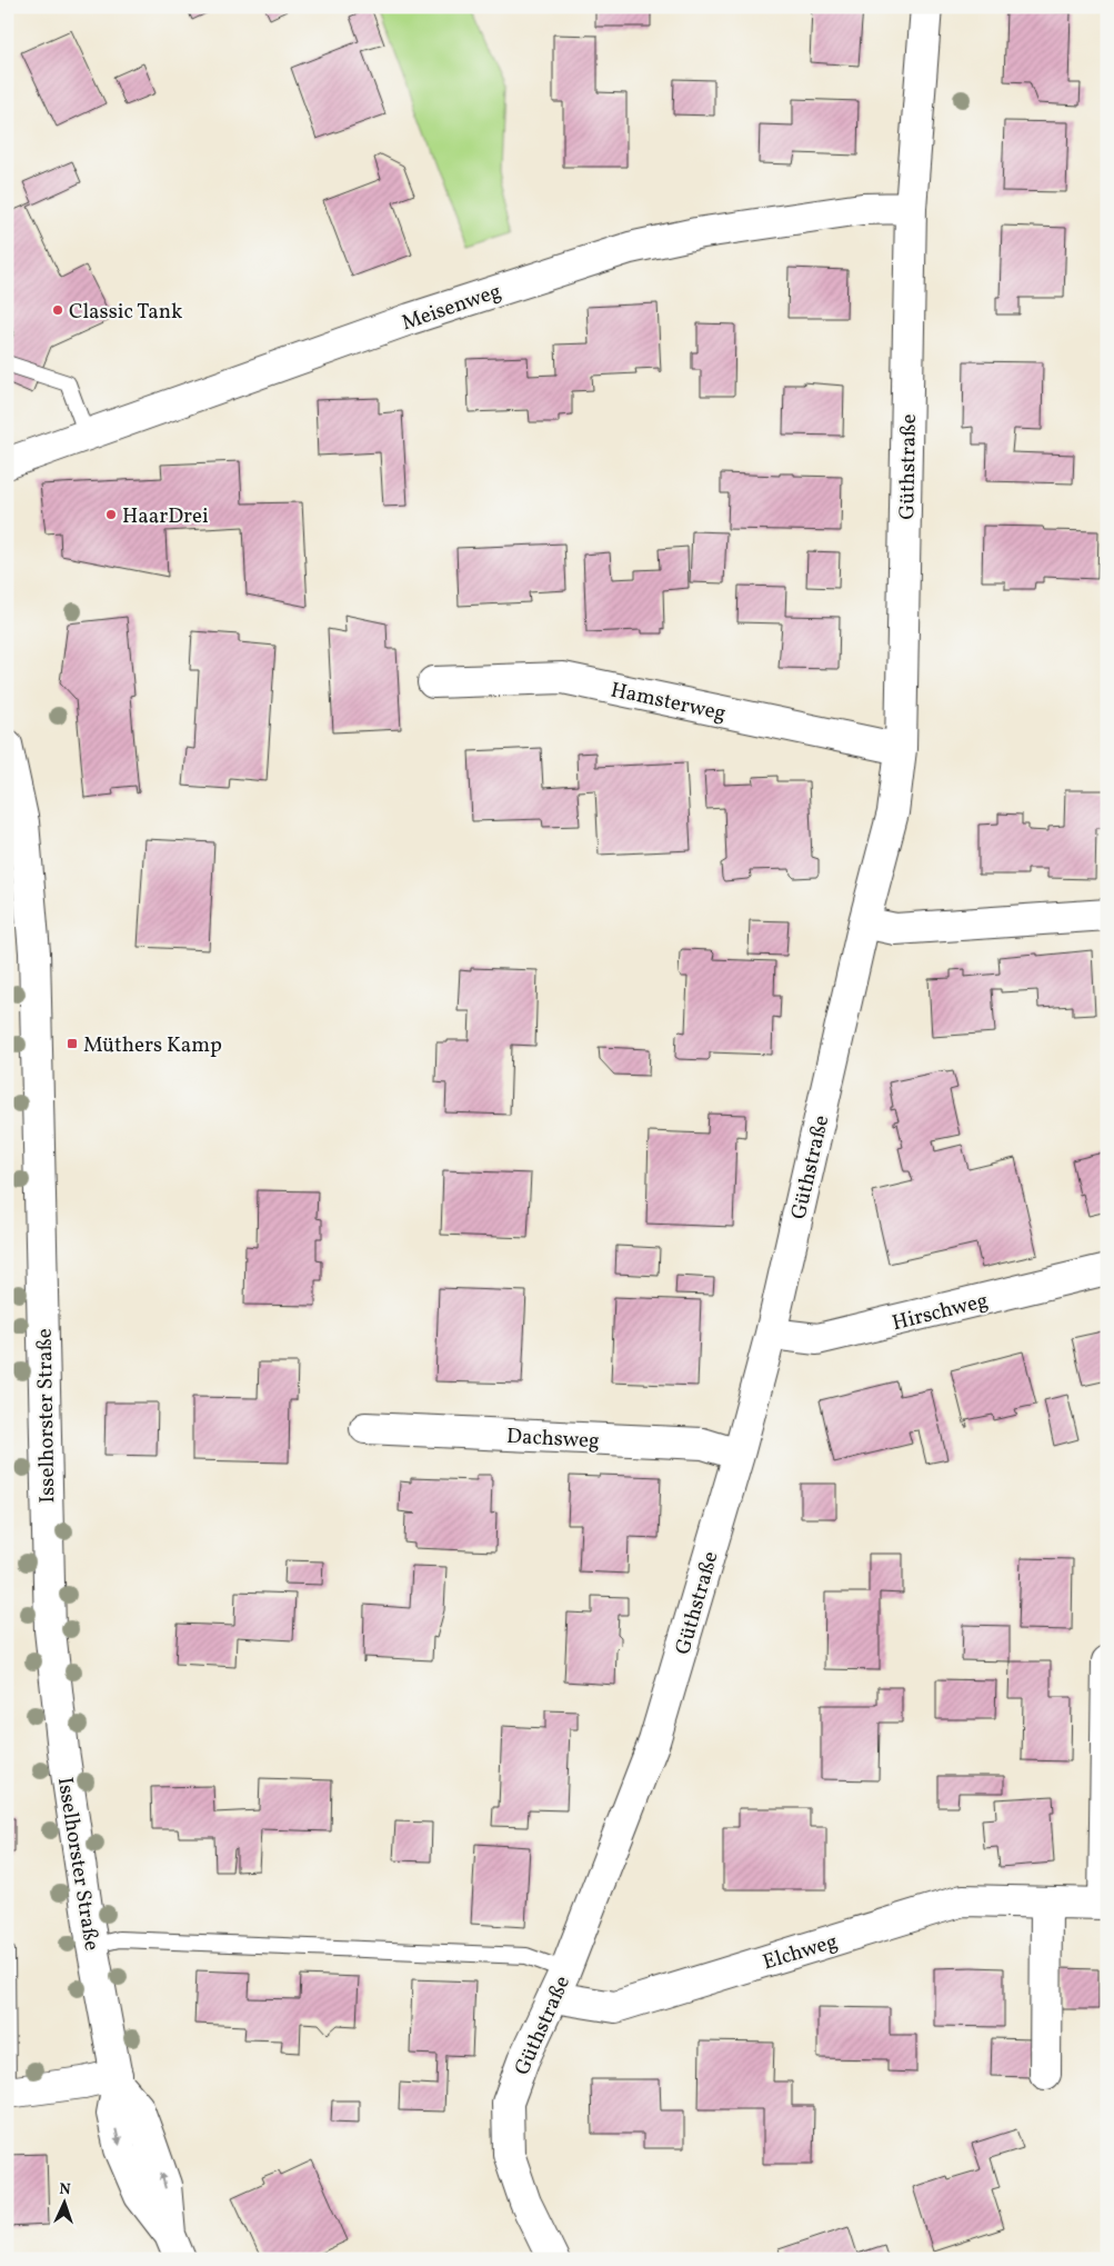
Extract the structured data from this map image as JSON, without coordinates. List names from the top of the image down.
{
  "streets": {
    "street": [
      "Meisenweg",
      "Güthstraße",
      "Hamsterweg",
      "Hirschweg",
      "Isselhorster Straße",
      "Dachsweg",
      "Elchweg"
    ]
  },
  "crossings": [
    ["Meisenweg", "Güthstraße"],
    ["Güthstraße", "Hamsterweg"],
    ["Güthstraße", "Hirschweg"],
    ["Güthstraße", "Dachsweg"],
    ["Güthstraße", "Elchweg"]
  ],
  "places": {
    "other": ["Classic Tank", "HaarDrei"],
    "transit": ["Müthers Kamp"]
  },
  "north": "top"
}
